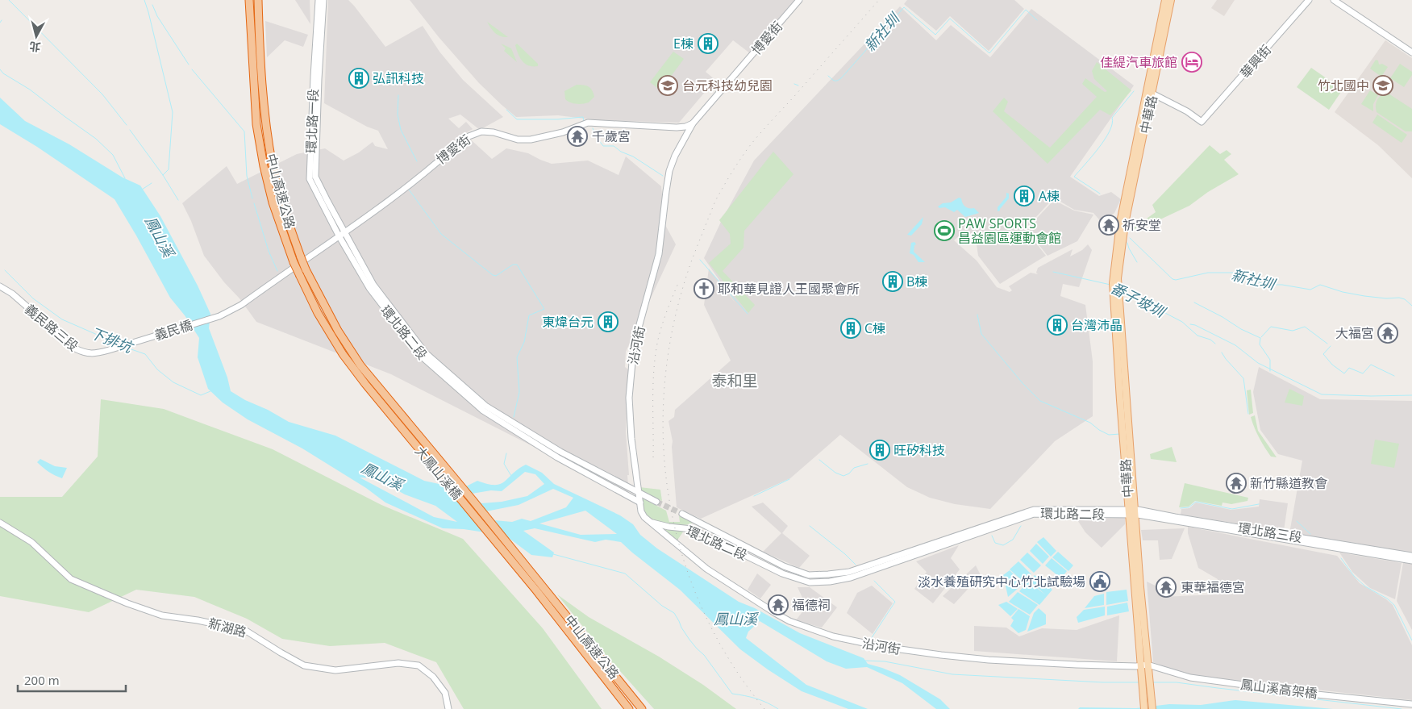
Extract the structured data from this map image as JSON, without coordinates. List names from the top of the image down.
{
  "streets": {
    "highway": ["中山高速公路", "大鳳山溪橋"],
    "main road": ["中華路"],
    "street": [
      "博愛街",
      "華興街",
      "環北路一段",
      "義民路三段",
      "義民橋",
      "環北路二段",
      "沿河街",
      "環北路三段",
      "新湖路",
      "鳳山溪高架橋"
    ]
  },
  "crossings": [
    ["博愛街", "環北路一段"],
    ["博愛街", "義民橋"],
    ["博愛街", "環北路二段"],
    ["博愛街", "沿河街"],
    ["華興街", "中華路"],
    ["中華路", "環北路二段"],
    ["中華路", "沿河街"],
    ["中華路", "環北路三段"],
    ["中華路", "鳳山溪高架橋"],
    ["環北路一段", "環北路二段"],
    ["中山高速公路", "大鳳山溪橋"],
    ["義民路三段", "義民橋"],
    ["環北路二段", "沿河街"],
    ["環北路二段", "環北路三段"],
    ["沿河街", "鳳山溪高架橋"]
  ],
  "districts": ["泰和里"],
  "water": [
    "新社圳",
    "鳳山溪",
    "番子坡圳",
    "下排坑"
  ],
  "places": {
    "building": [
      "E棟",
      "弘訊科技",
      "A棟",
      "B棟",
      "東煒台元",
      "台灣沛晶",
      "C棟",
      "旺矽科技"
    ],
    "hotel": ["佳緹汽車旅館"],
    "school or university": ["台元科技幼兒園", "竹北國中"],
    "temple": [
      "千歲宮",
      "祈安堂",
      "大福宮",
      "新竹縣道教會",
      "東華福德宮",
      "福德祠"
    ],
    "sports": ["PAW SPORTS 昌益園區運動會館"],
    "church": ["耶和華見證人王國聚會所"],
    "public building": ["淡水養殖研究中心竹北試驗場"]
  },
  "scale_bar": "200 m",
  "north": "bottom"
}
